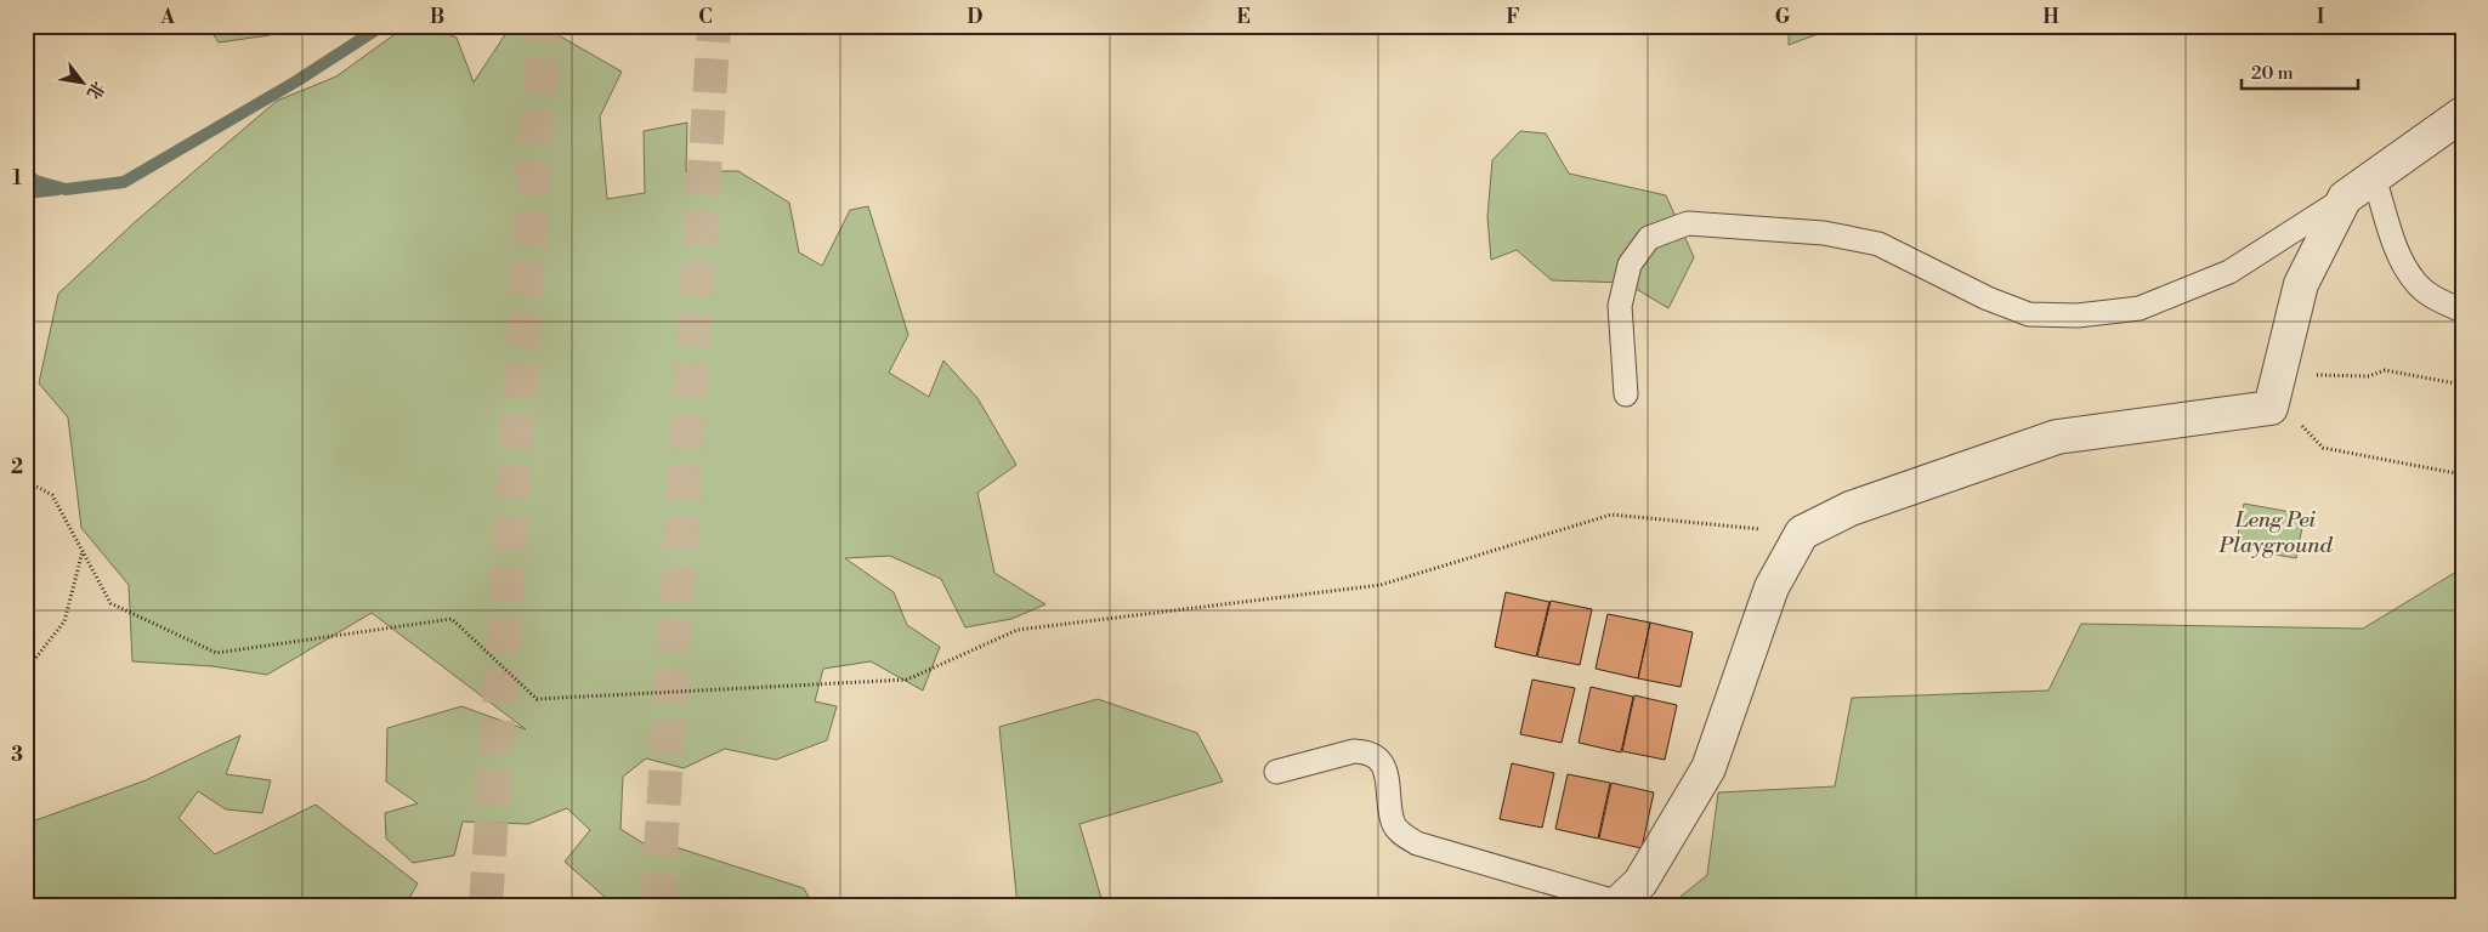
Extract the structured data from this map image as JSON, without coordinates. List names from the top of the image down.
{
  "parks": ["Leng Pei Playground"],
  "scale_bar": "20 m",
  "north": "bottom right",
  "grid": {
    "columns": [
      "A",
      "B",
      "C",
      "D",
      "E",
      "F",
      "G",
      "H",
      "I"
    ],
    "rows": ["1", "2", "3"]
  }
}
